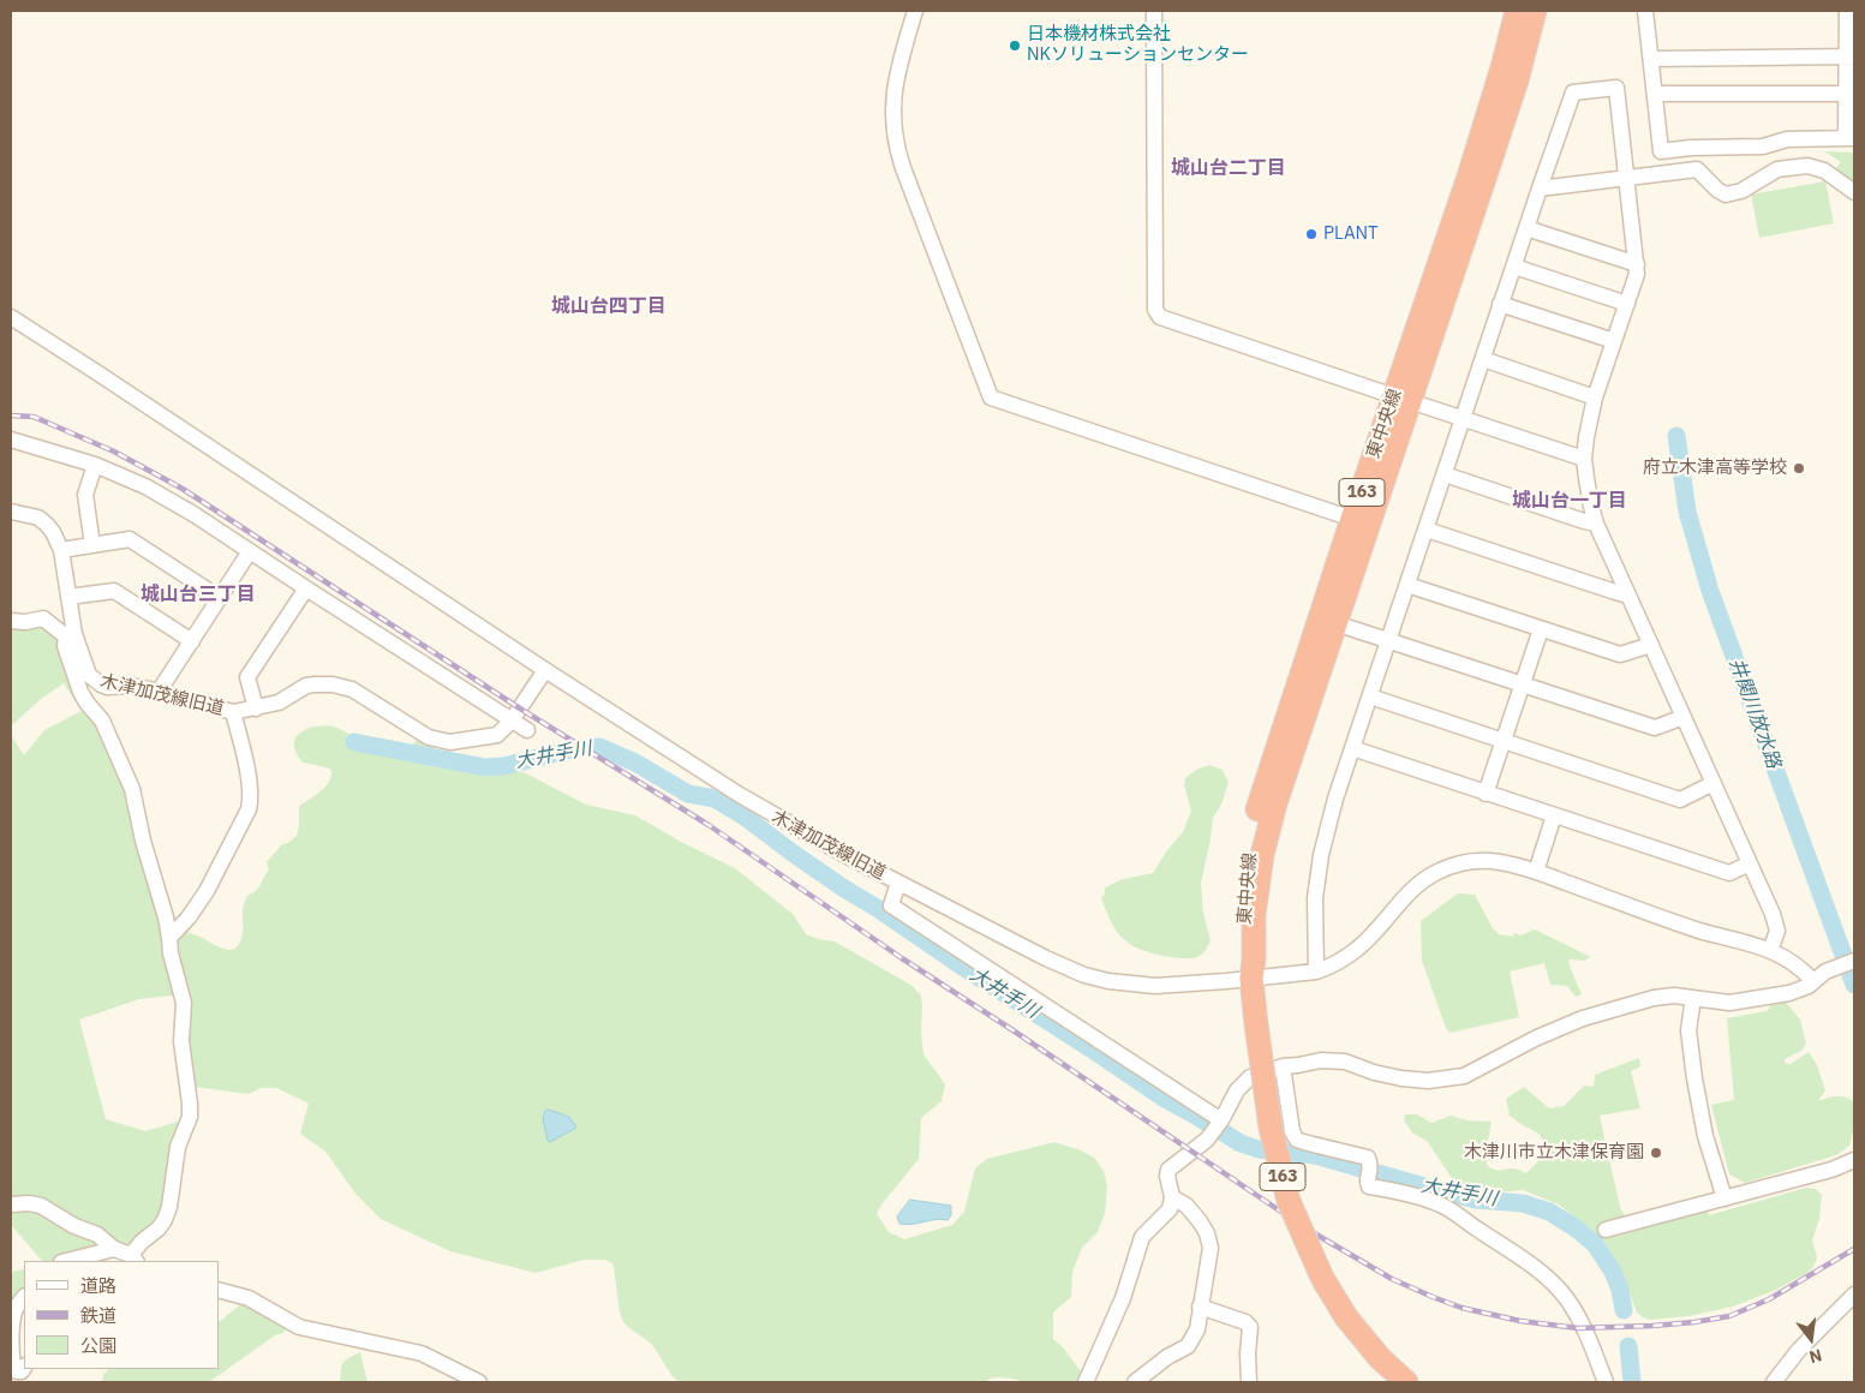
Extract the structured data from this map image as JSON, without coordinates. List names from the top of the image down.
{
  "streets": {
    "highway": ["東中央線", "163"],
    "street": ["木津加茂線旧道"]
  },
  "districts": [
    "城山台二丁目",
    "城山台四丁目",
    "城山台一丁目",
    "城山台三丁目"
  ],
  "water": ["井関川放水路", "大井手川"],
  "places": [
    "日本機材株式会社 NKソリューションセンター",
    "PLANT",
    "府立木津高等学校",
    "木津川市立木津保育園"
  ],
  "legend": ["道路", "鉄道", "公園"],
  "north": "bottom"
}
